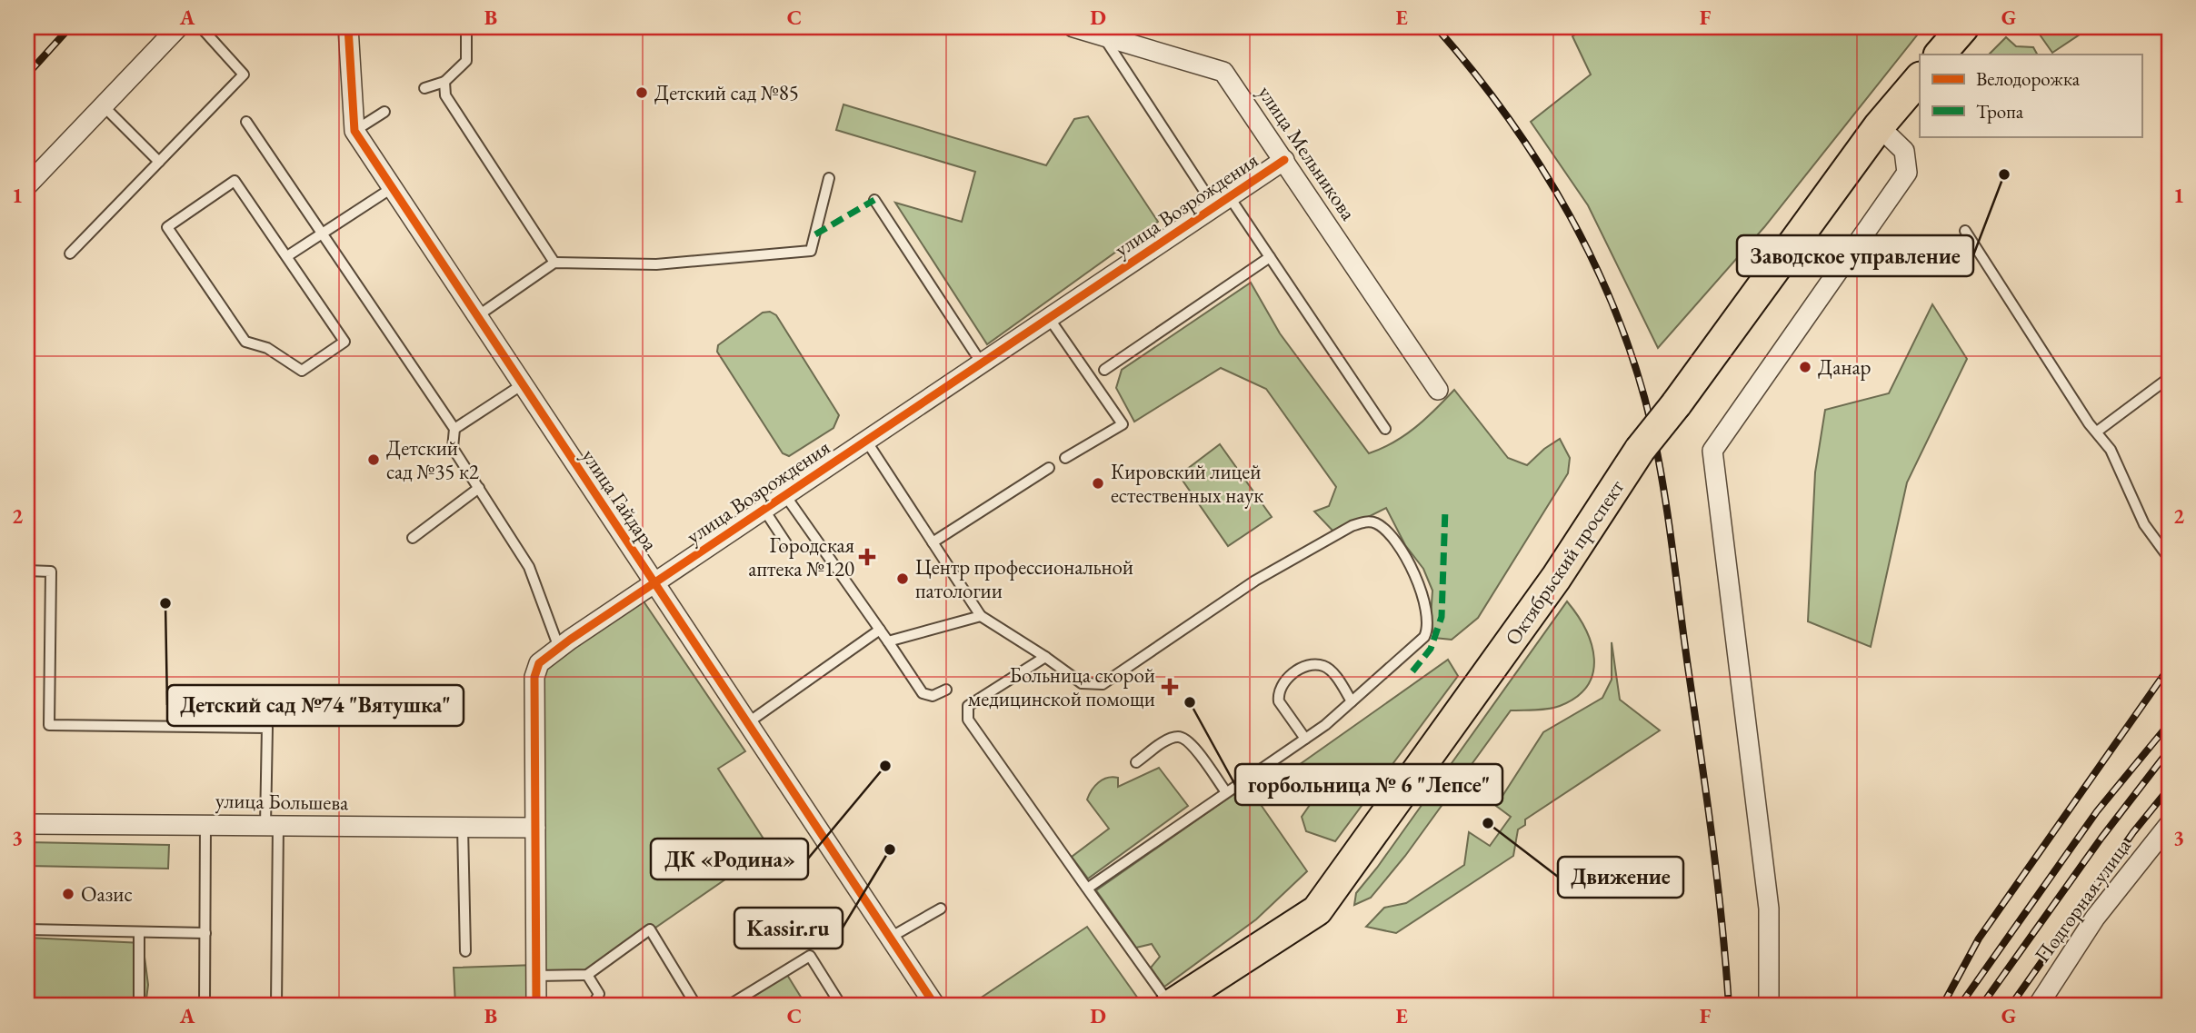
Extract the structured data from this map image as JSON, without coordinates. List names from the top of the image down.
{
  "streets": {
    "main road": ["Октябрьский проспект"],
    "street": [
      "улица Мельникова",
      "улица Возрождения",
      "улица Гайдара",
      "улица Большева",
      "Подгорная улица"
    ]
  },
  "crossings": [
    ["улица Мельникова", "улица Возрождения"],
    ["улица Возрождения", "улица Гайдара"],
    ["улица Возрождения", "улица Большева"]
  ],
  "places": {
    "other": [
      "Детский сад №85",
      "Заводское управление",
      "Данар",
      "Детский сад №35 к2",
      "Кировский лицей естественных наук",
      "Центр профессиональной патологии",
      "Детский сад №74 \"Вятушка\"",
      "горбольница № 6 \"Лепсе\"",
      "ДК «Родина»",
      "Движение",
      "Kassir.ru",
      "Оазис"
    ],
    "health": ["Городская аптека №120", "Больница скорой медицинской помощи"]
  },
  "legend": ["Велодорожка", "Тропа"],
  "grid": {
    "columns": [
      "A",
      "B",
      "C",
      "D",
      "E",
      "F",
      "G"
    ],
    "rows": ["1", "2", "3"]
  }
}
